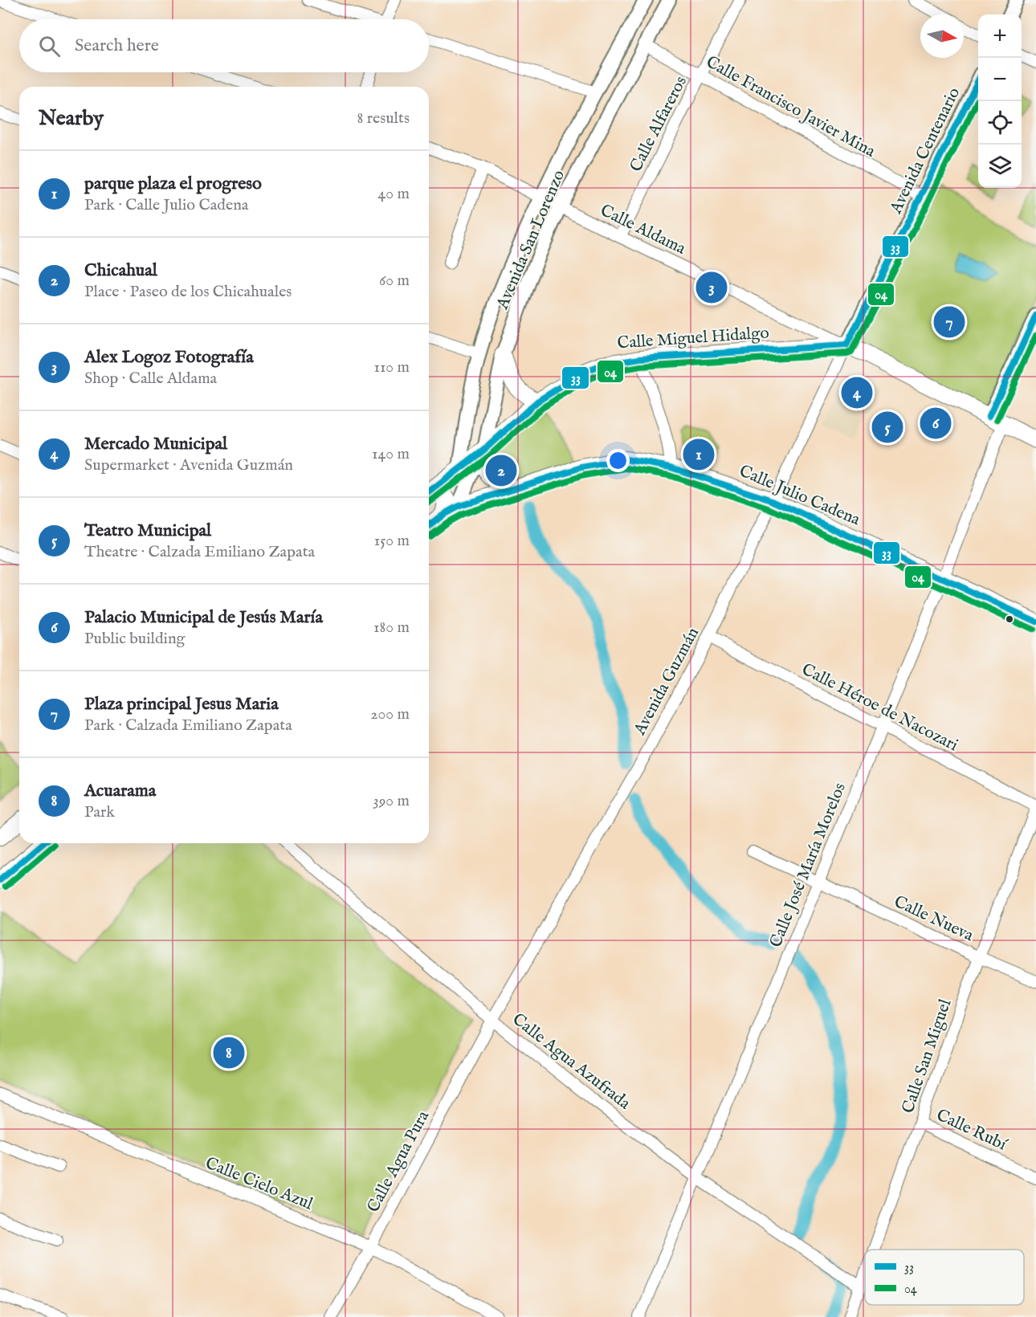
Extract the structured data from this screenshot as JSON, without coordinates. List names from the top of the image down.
{
  "streets": {
    "main road": ["Calle Miguel Hidalgo", "Calle Julio Cadena"],
    "street": [
      "Calle Francisco Javier Mina",
      "Calle Alfareros",
      "Avenida Centenario",
      "Calle Aldama",
      "Avenida San Lorenzo",
      "Avenida Guzmán",
      "Calle Héroe de Nacozari",
      "Calle José María Morelos",
      "Calle Nueva",
      "Calle San Miguel",
      "Calle Agua Azufrada",
      "Calle Rubí",
      "Calle Agua Pura",
      "Calle Cielo Azul"
    ]
  },
  "crossings": [
    ["Calle Francisco Javier Mina", "Calle Alfareros"],
    ["Calle Francisco Javier Mina", "Avenida Centenario"],
    ["Calle Francisco Javier Mina", "Avenida San Lorenzo"],
    ["Calle Alfareros", "Calle Aldama"],
    ["Avenida Centenario", "Calle Aldama"],
    ["Avenida Centenario", "Calle Miguel Hidalgo"],
    ["Avenida Centenario", "Avenida Guzmán"],
    ["Calle Aldama", "Avenida San Lorenzo"],
    ["Calle Aldama", "Calle Miguel Hidalgo"],
    ["Calle Aldama", "Avenida Guzmán"],
    ["Avenida San Lorenzo", "Calle Miguel Hidalgo"],
    ["Avenida San Lorenzo", "Calle Julio Cadena"],
    ["Calle Miguel Hidalgo", "Avenida Guzmán"],
    ["Calle Julio Cadena", "Avenida Guzmán"],
    ["Calle Julio Cadena", "Calle José María Morelos"],
    ["Avenida Guzmán", "Calle Héroe de Nacozari"],
    ["Avenida Guzmán", "Calle Agua Azufrada"],
    ["Avenida Guzmán", "Calle Agua Pura"],
    ["Calle Héroe de Nacozari", "Calle José María Morelos"],
    ["Calle Héroe de Nacozari", "Calle San Miguel"],
    ["Calle José María Morelos", "Calle Nueva"],
    ["Calle José María Morelos", "Calle Agua Azufrada"],
    ["Calle Nueva", "Calle San Miguel"],
    ["Calle San Miguel", "Calle Agua Azufrada"],
    ["Calle San Miguel", "Calle Rubí"],
    ["Calle Agua Azufrada", "Calle Agua Pura"],
    ["Calle Agua Pura", "Calle Cielo Azul"]
  ],
  "lines": ["transit line 33", "transit line 04"],
  "legend": ["33", "04"],
  "north": "right",
  "page": {
    "map_buttons": ["+", "−"],
    "search": "Search here",
    "heading": ["Nearby", "8 results"],
    "list": [
      {
        "mark": "1",
        "name": "parque plaza el progreso",
        "note": "Park · Calle Julio Cadena",
        "value": "40 m"
      },
      {
        "mark": "2",
        "name": "Chicahual",
        "note": "Place · Paseo de los Chicahuales",
        "value": "60 m"
      },
      {
        "mark": "3",
        "name": "Alex Logoz Fotografía",
        "note": "Shop · Calle Aldama",
        "value": "110 m"
      },
      {
        "mark": "4",
        "name": "Mercado Municipal",
        "note": "Supermarket · Avenida Guzmán",
        "value": "140 m"
      },
      {
        "mark": "5",
        "name": "Teatro Municipal",
        "note": "Theatre · Calzada Emiliano Zapata",
        "value": "150 m"
      },
      {
        "mark": "6",
        "name": "Palacio Municipal de Jesús María",
        "note": "Public building",
        "value": "180 m"
      },
      {
        "mark": "7",
        "name": "Plaza principal Jesus Maria",
        "note": "Park · Calzada Emiliano Zapata",
        "value": "200 m"
      },
      {
        "mark": "8",
        "name": "Acuarama",
        "note": "Park",
        "value": "390 m"
      }
    ],
    "pins": [
      "3",
      "7",
      "4",
      "6",
      "5",
      "1",
      "2",
      "8"
    ]
  }
}
